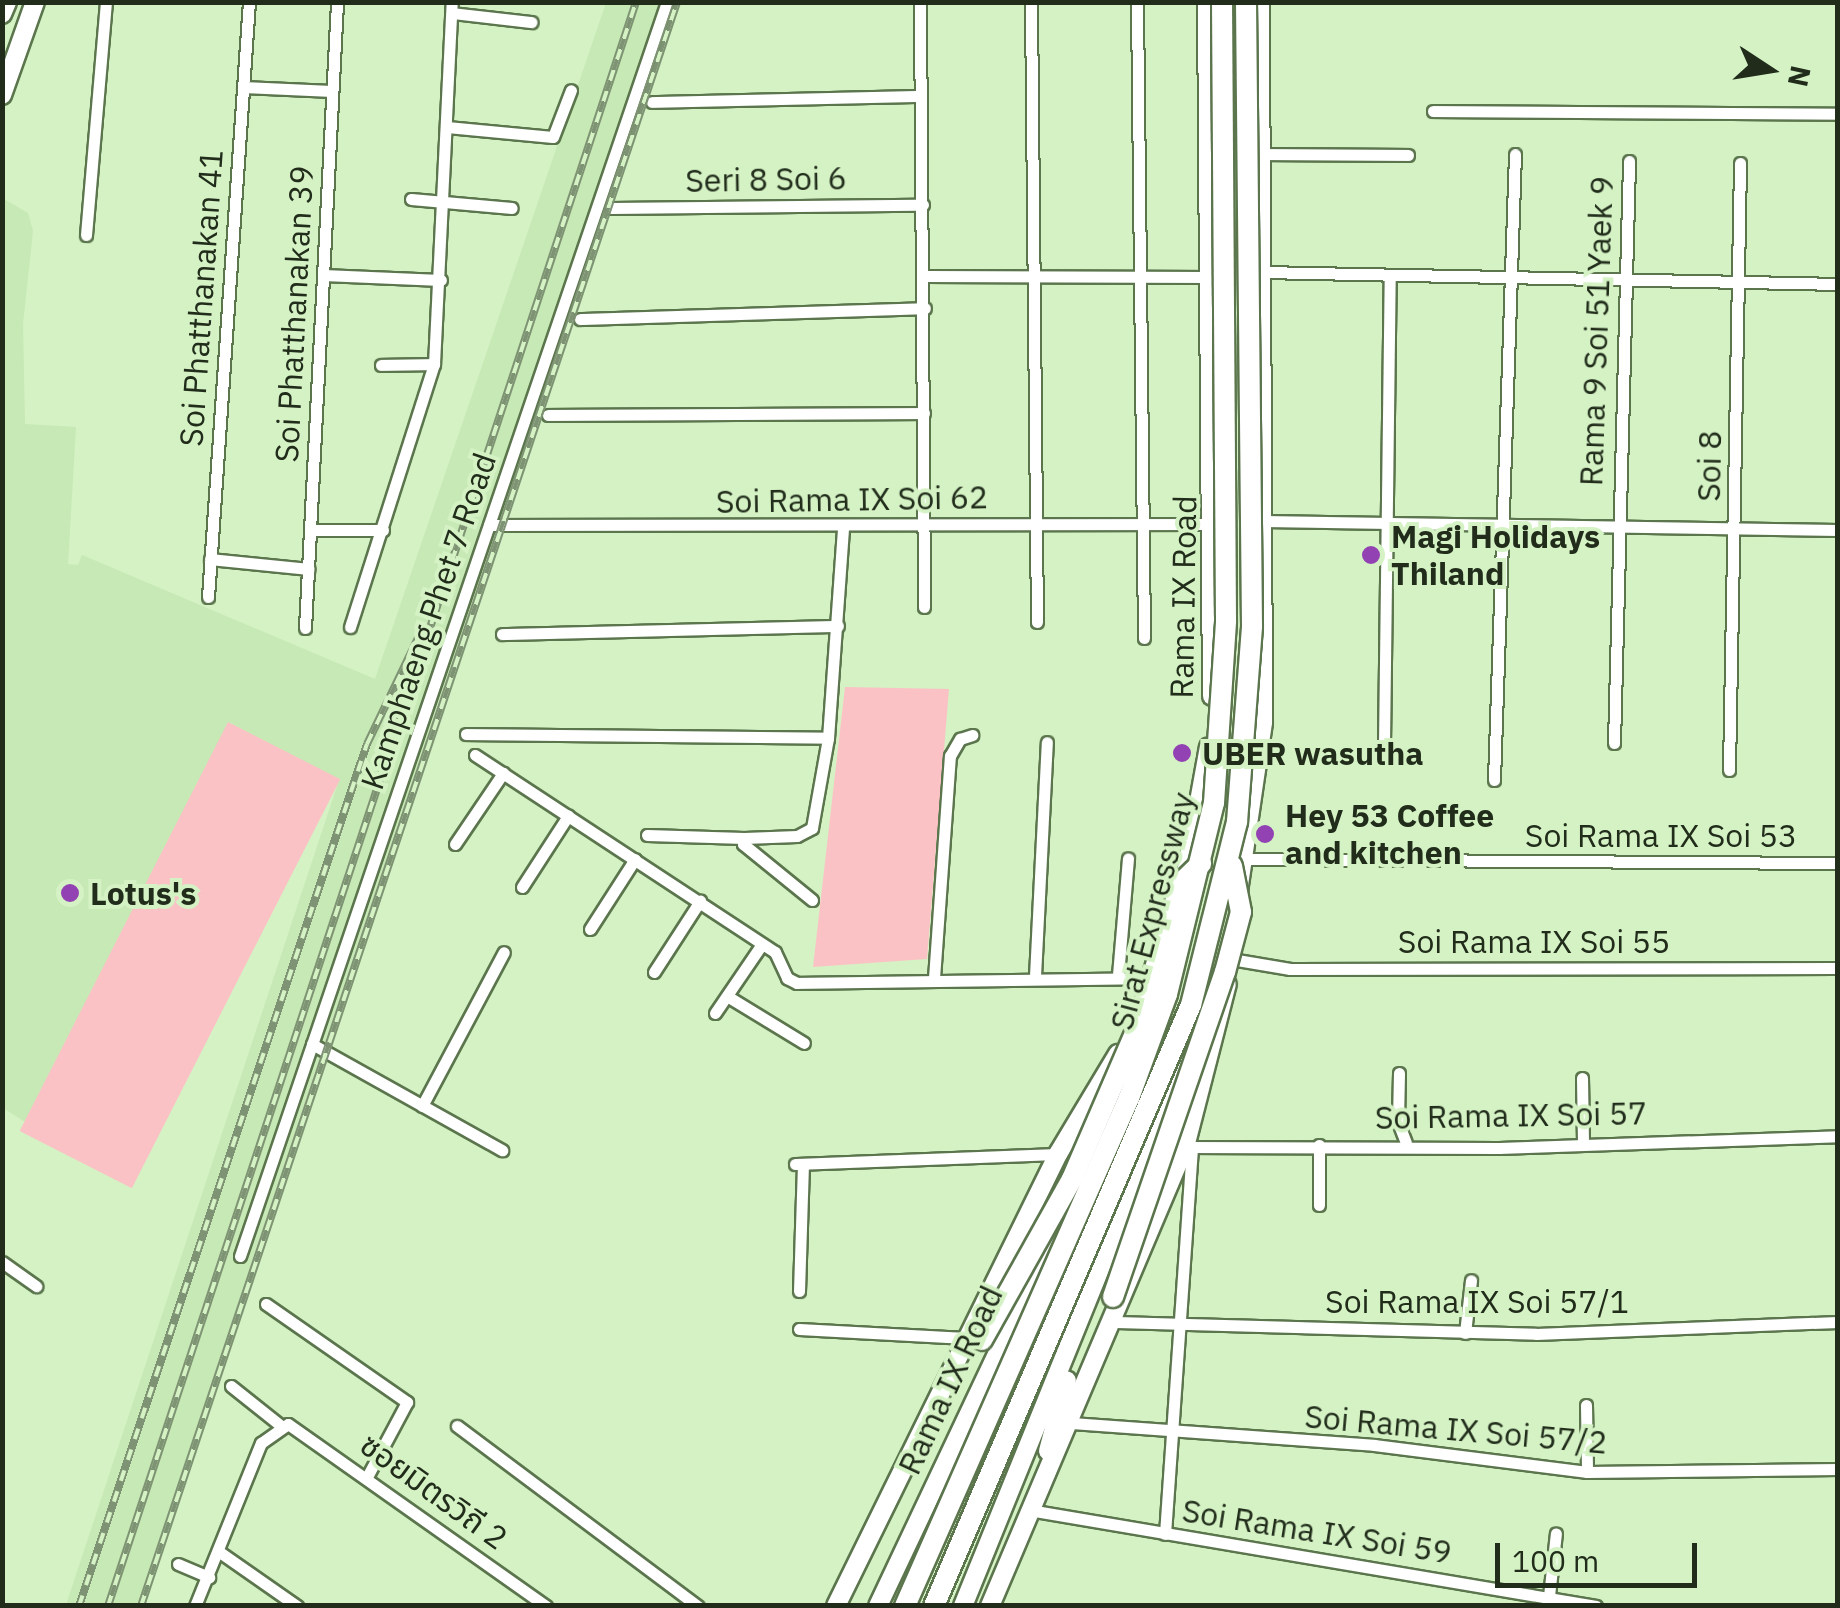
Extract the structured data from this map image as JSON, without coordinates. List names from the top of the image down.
{
  "streets": {
    "highway": ["Sirat Expressway"],
    "main road": ["Rama IX Road"],
    "street": [
      "Seri 8 Soi 6",
      "Soi Phatthanakan 41",
      "Soi Phatthanakan 39",
      "Rama 9 Soi 51 Yaek 9",
      "Soi 8",
      "Soi Rama IX Soi 62",
      "Kamphaeng Phet 7 Road",
      "Soi Rama IX Soi 53",
      "Soi Rama IX Soi 55",
      "Soi Rama IX Soi 57",
      "Soi Rama IX Soi 57/1",
      "Soi Rama IX Soi 57/2",
      "ซอยมิตรวิถี 2",
      "Soi Rama IX Soi 59"
    ]
  },
  "crossings": [
    ["Soi Rama IX Soi 62", "Rama IX Road"],
    ["Soi Rama IX Soi 62", "Kamphaeng Phet 7 Road"],
    ["Soi Rama IX Soi 53", "Sirat Expressway"]
  ],
  "places": [
    "Magi Holidays Thiland",
    "UBER wasutha",
    "Hey 53 Coffee and kitchen",
    "Lotus's"
  ],
  "scale_bar": "100 m",
  "north": "right"
}
